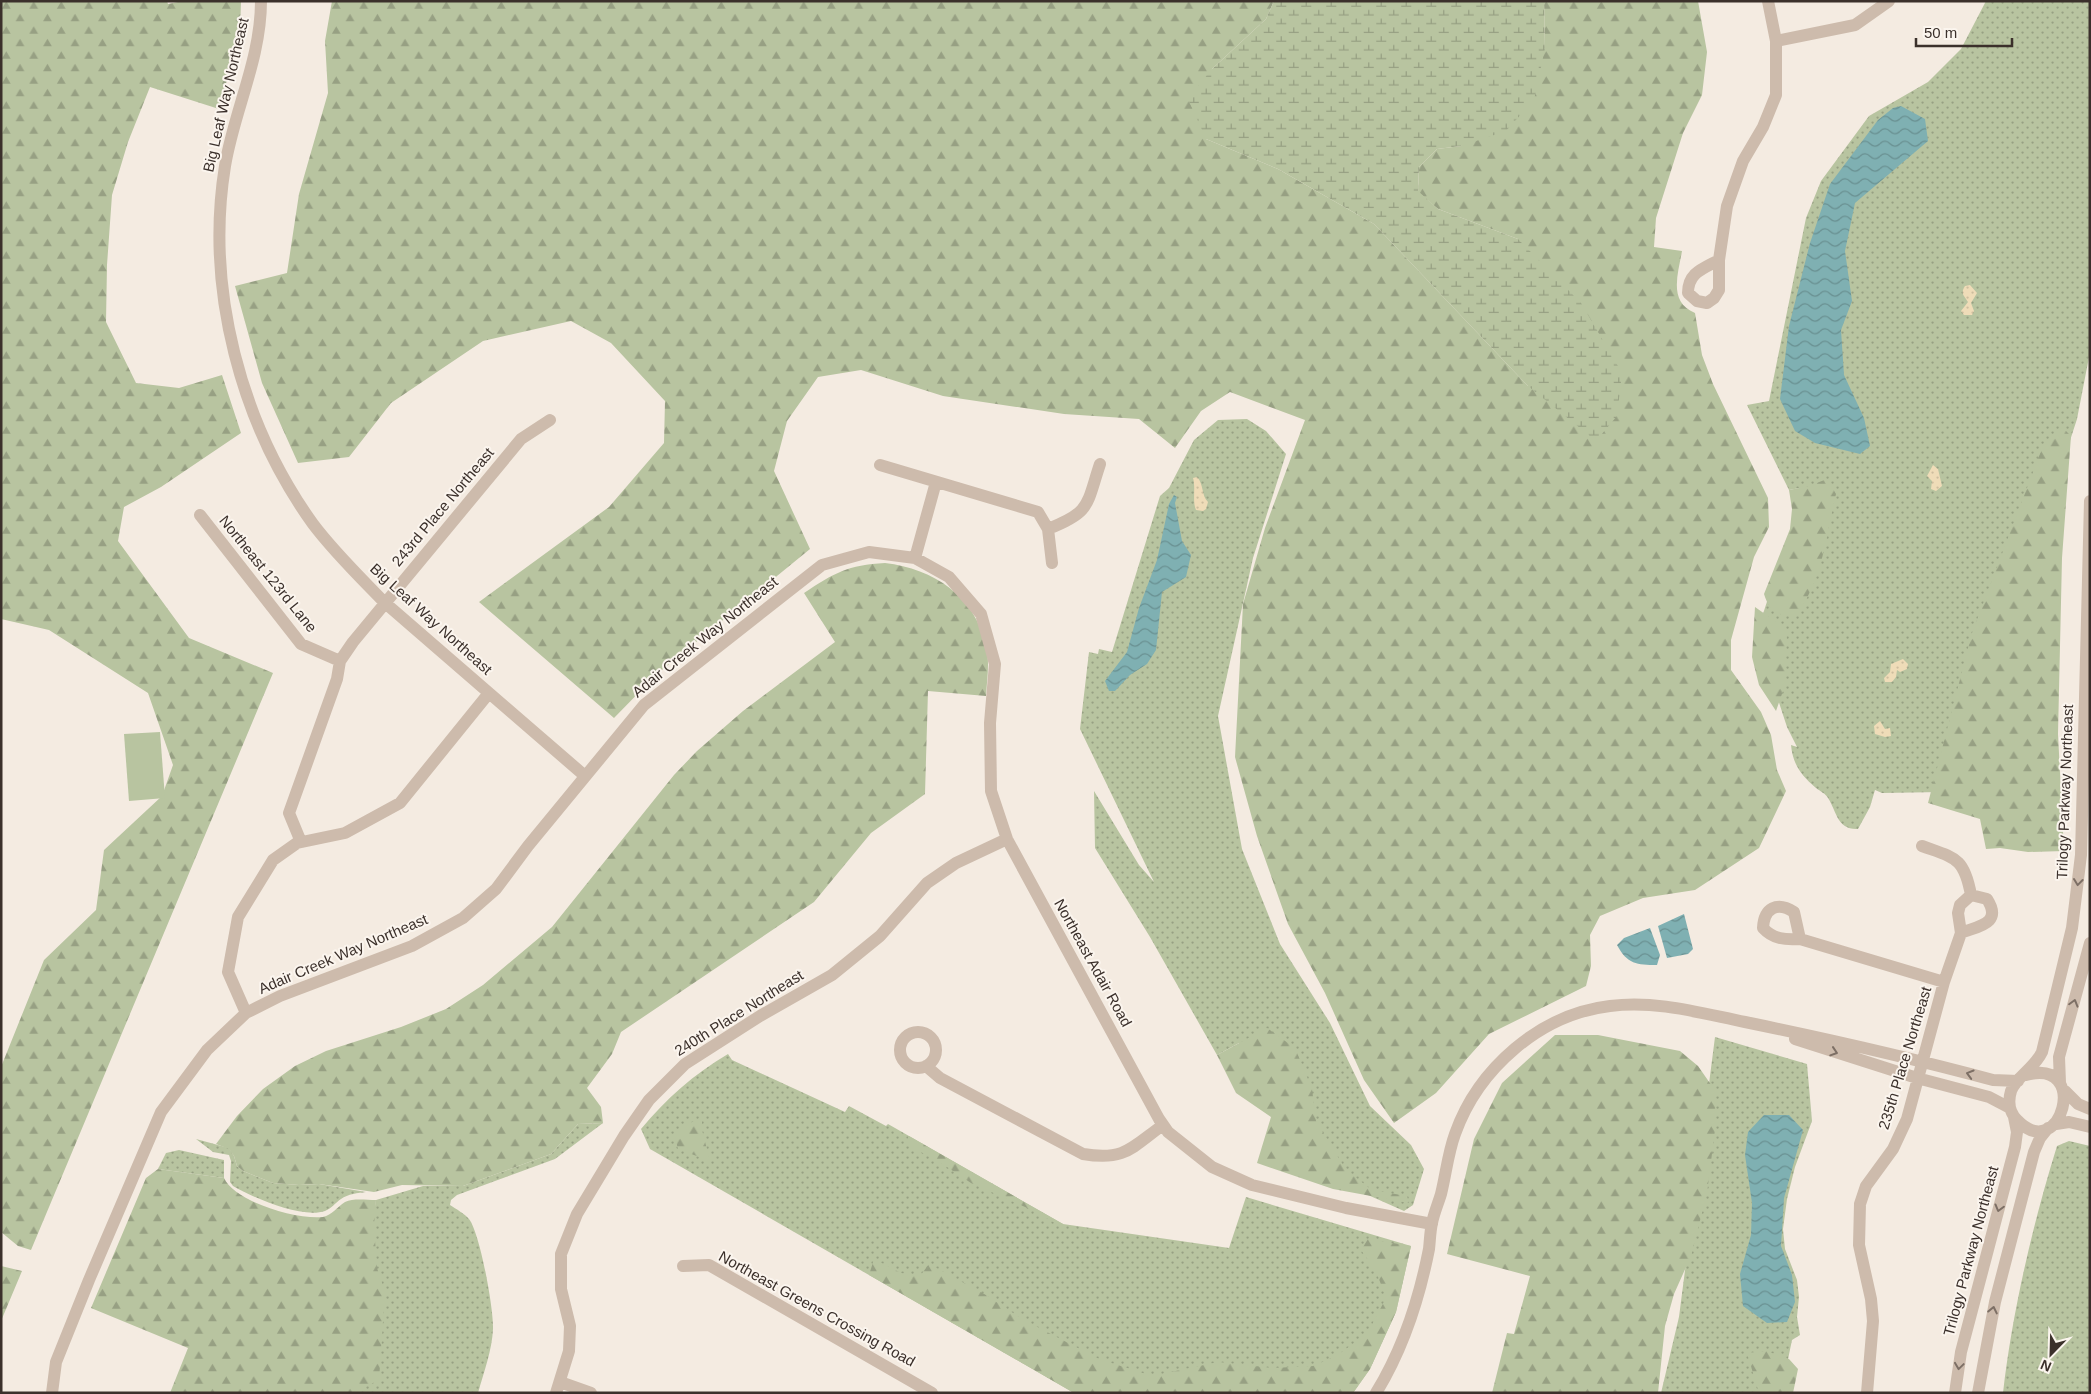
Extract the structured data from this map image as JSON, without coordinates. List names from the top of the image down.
{
  "streets": {
    "street": [
      "Big Leaf Way Northeast",
      "243rd Place Northeast",
      "Northeast 123rd Lane",
      "Adair Creek Way Northeast",
      "Trilogy Parkway Northeast",
      "Northeast Adair Road",
      "240th Place Northeast",
      "235th Place Northeast",
      "Northeast Greens Crossing Road"
    ]
  },
  "crossings": [
    ["Big Leaf Way Northeast", "243rd Place Northeast"],
    ["Big Leaf Way Northeast", "Adair Creek Way Northeast"],
    ["243rd Place Northeast", "Northeast 123rd Lane"],
    ["Adair Creek Way Northeast", "Northeast Adair Road"],
    ["Northeast Adair Road", "240th Place Northeast"]
  ],
  "scale_bar": "50 m",
  "north": "bottom left"
}
